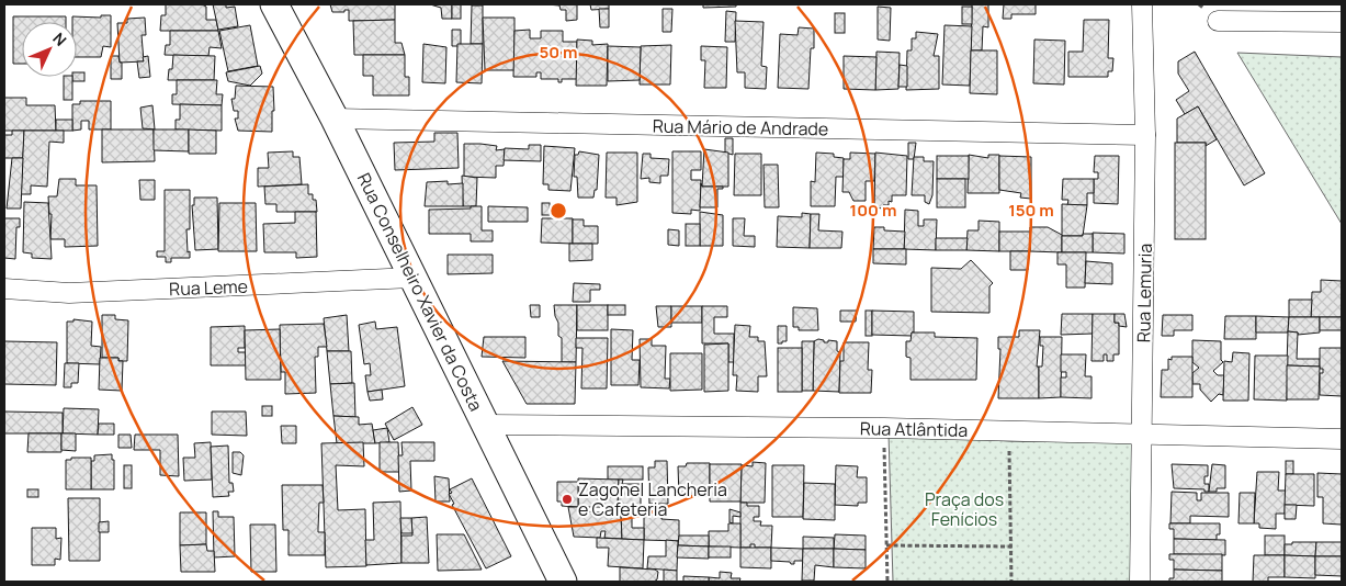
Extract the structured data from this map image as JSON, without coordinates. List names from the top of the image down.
{
  "streets": {
    "street": [
      "Rua Mário de Andrade",
      "Rua Leme",
      "Rua Conselheiro Xavier da Costa",
      "Rua Lemuria",
      "Rua Atlântida"
    ]
  },
  "crossings": [
    ["Rua Mário de Andrade", "Rua Conselheiro Xavier da Costa"],
    ["Rua Mário de Andrade", "Rua Lemuria"],
    ["Rua Leme", "Rua Conselheiro Xavier da Costa"],
    ["Rua Conselheiro Xavier da Costa", "Rua Atlântida"],
    ["Rua Lemuria", "Rua Atlântida"]
  ],
  "parks": ["Praça dos Fenícios"],
  "places": ["Zagonel Lancheria e Cafeteria"],
  "north": "top right",
  "rings": ["50 m", "100 m", "150 m"]
}
